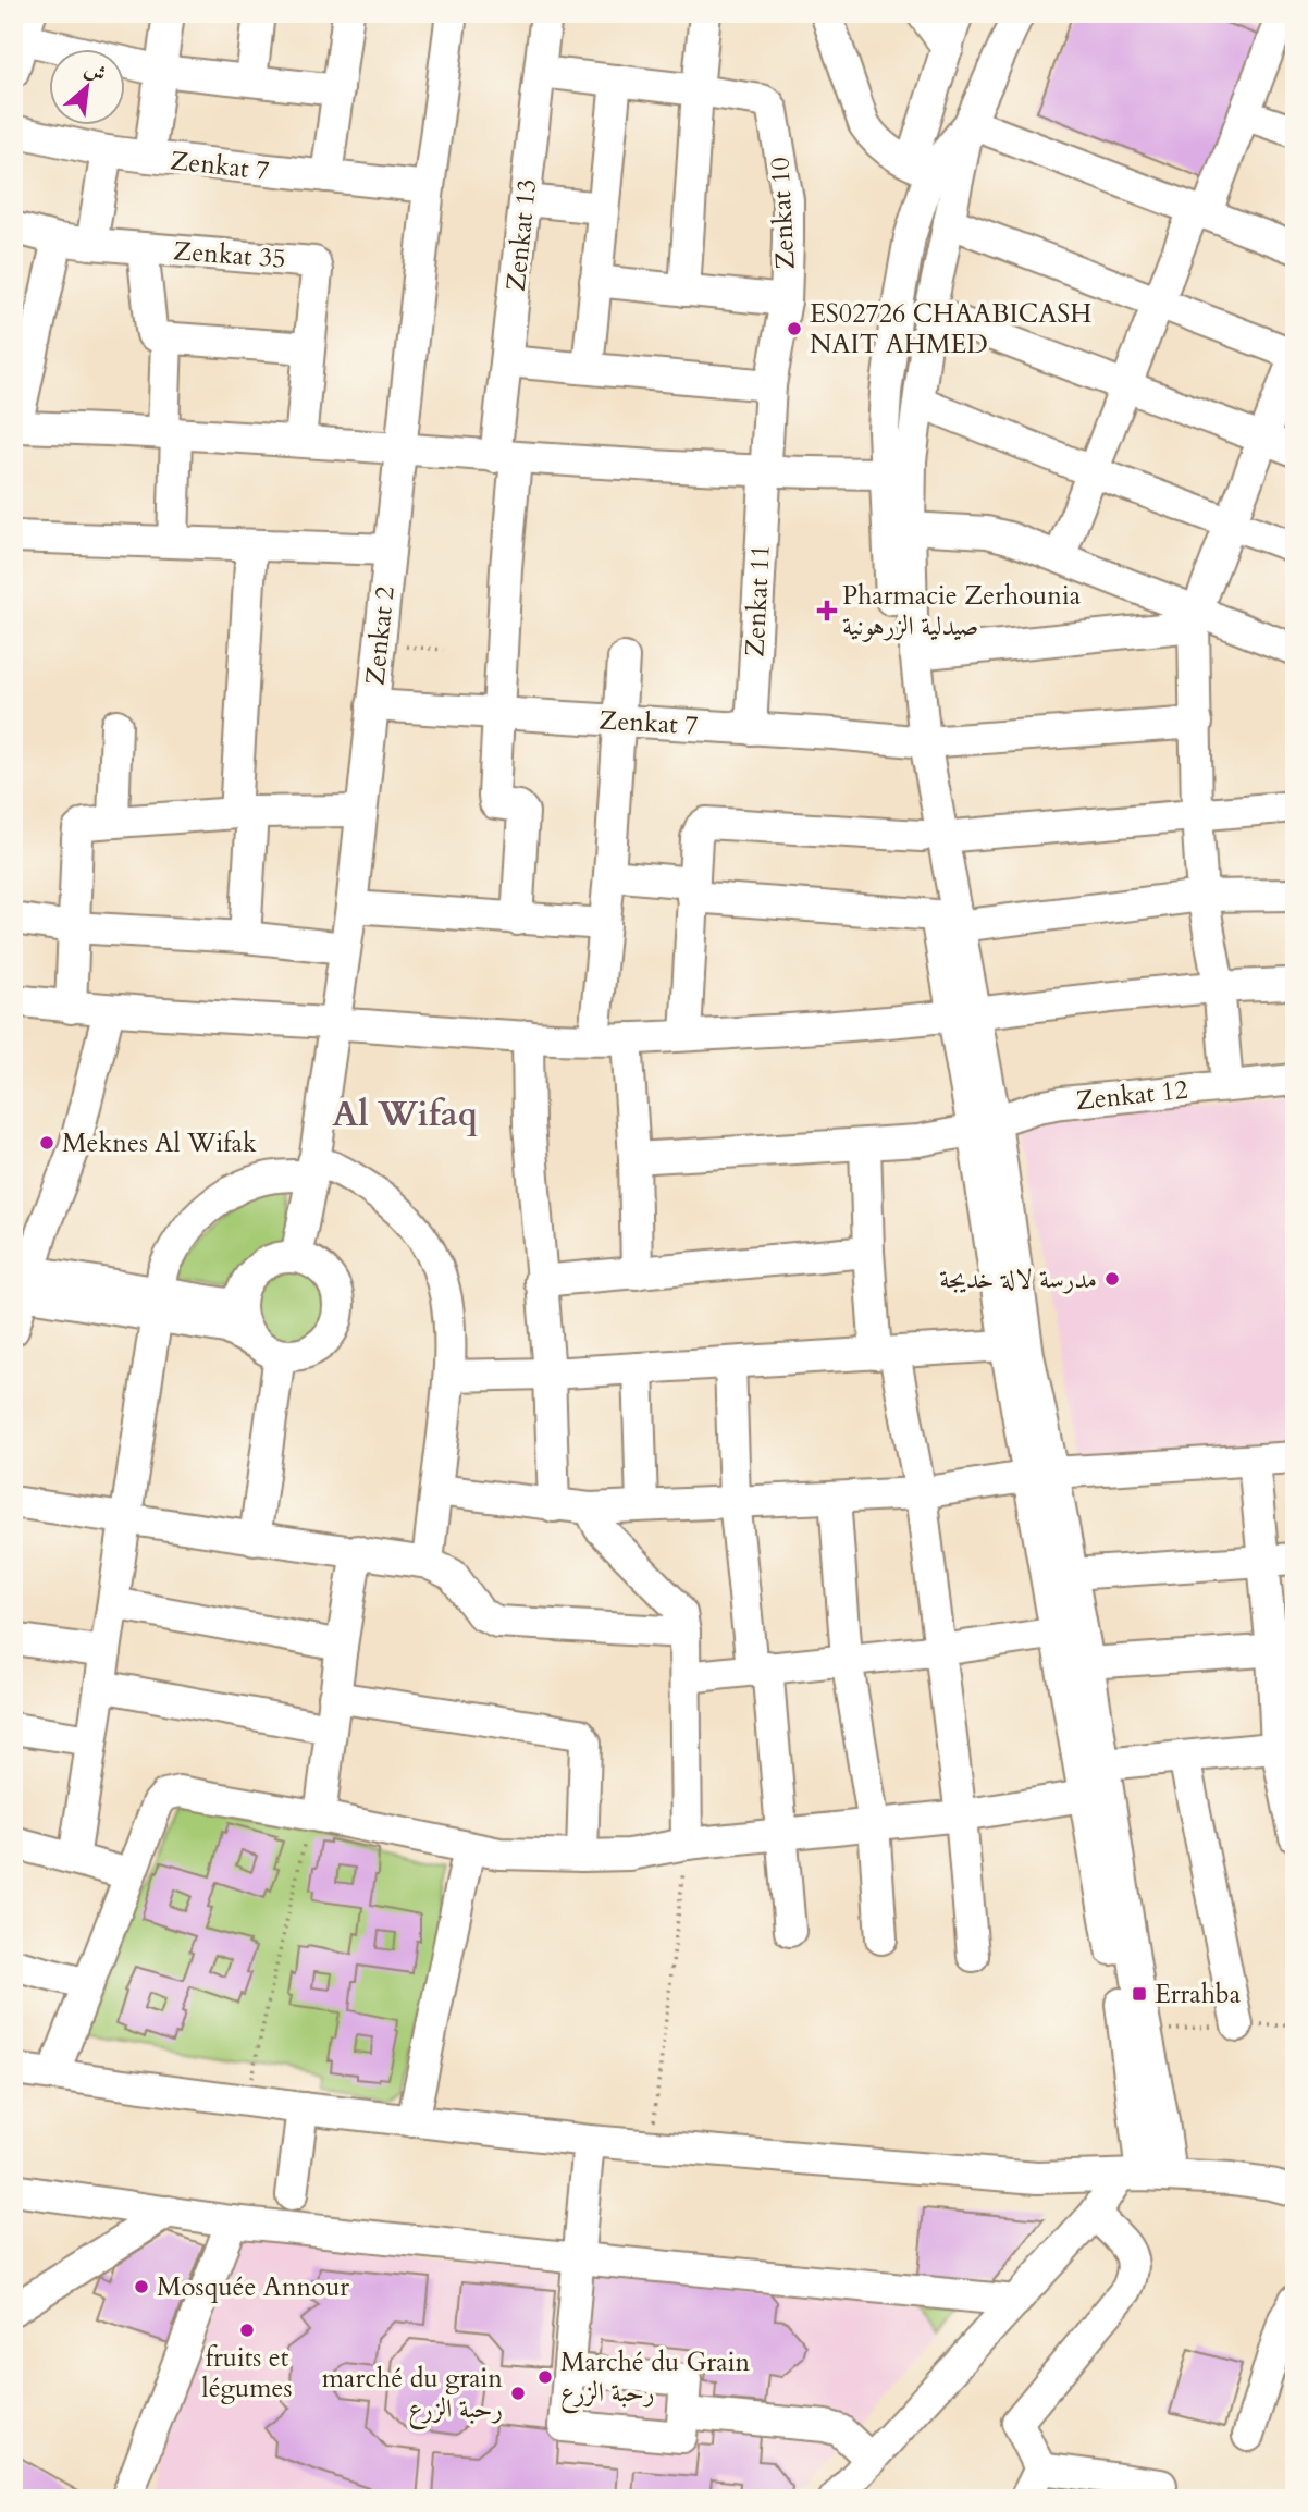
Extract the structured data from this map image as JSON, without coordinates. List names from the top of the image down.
{
  "streets": {
    "street": [
      "Zenkat 7",
      "Zenkat 10",
      "Zenkat 13",
      "Zenkat 35",
      "Zenkat 11",
      "Zenkat 2",
      "Zenkat 12"
    ]
  },
  "crossings": [
    ["Zenkat 7", "Zenkat 11"],
    ["Zenkat 7", "Zenkat 2"],
    ["Zenkat 10", "Zenkat 13"],
    ["Zenkat 10", "Zenkat 11"]
  ],
  "districts": ["Al Wifaq"],
  "places": {
    "other": [
      "ES02726 CHAABICASH NAIT AHMED",
      "Meknes Al Wifak",
      "مدرسة لالة خديجة",
      "Mosquée Annour",
      "fruits et légumes",
      "Marché du Grain رحبة الزرع",
      "marché du grain رحبة الزرع"
    ],
    "health": ["Pharmacie Zerhounia صيدلية الزرهونية"],
    "transit": ["Errahba"]
  },
  "north": "top right"
}
